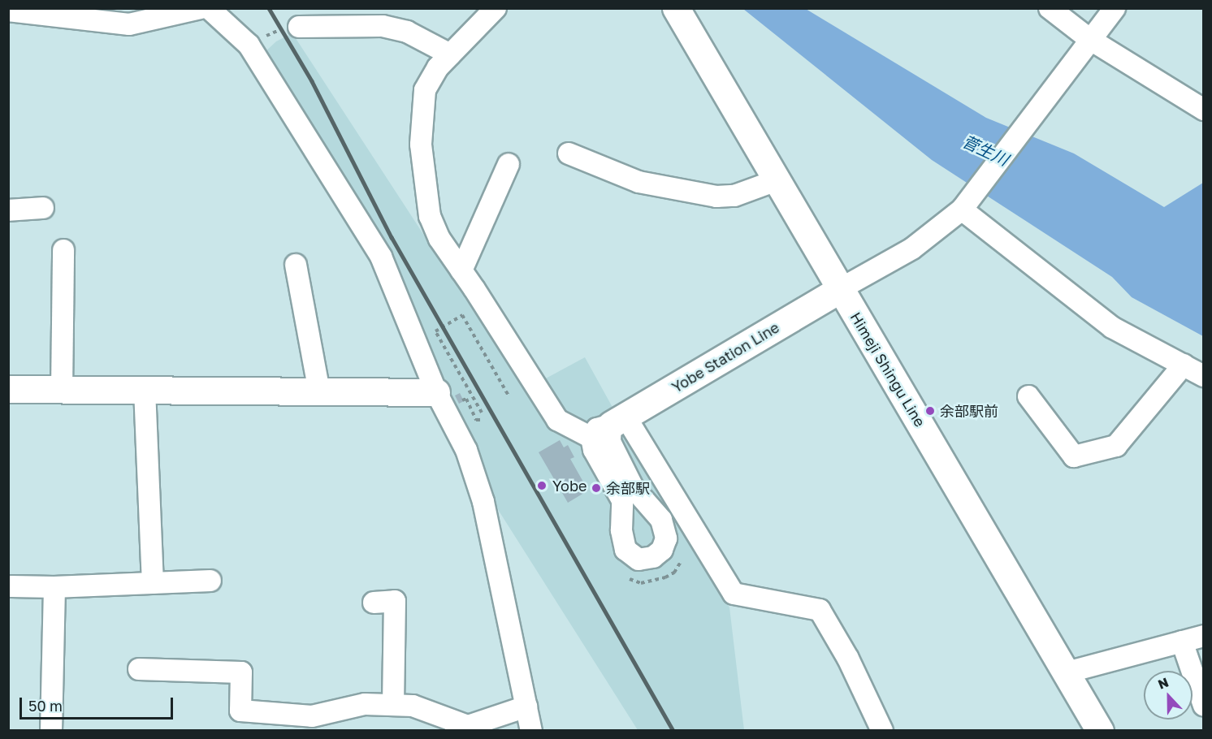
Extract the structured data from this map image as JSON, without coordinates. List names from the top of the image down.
{
  "streets": {
    "main road": ["Yobe Station Line", "Himeji Shingu Line"]
  },
  "crossings": [
    ["Yobe Station Line", "Himeji Shingu Line"]
  ],
  "water": ["菅生川"],
  "places": ["余部駅前", "Yobe", "余部駅"],
  "scale_bar": "50 m",
  "north": "top"
}
